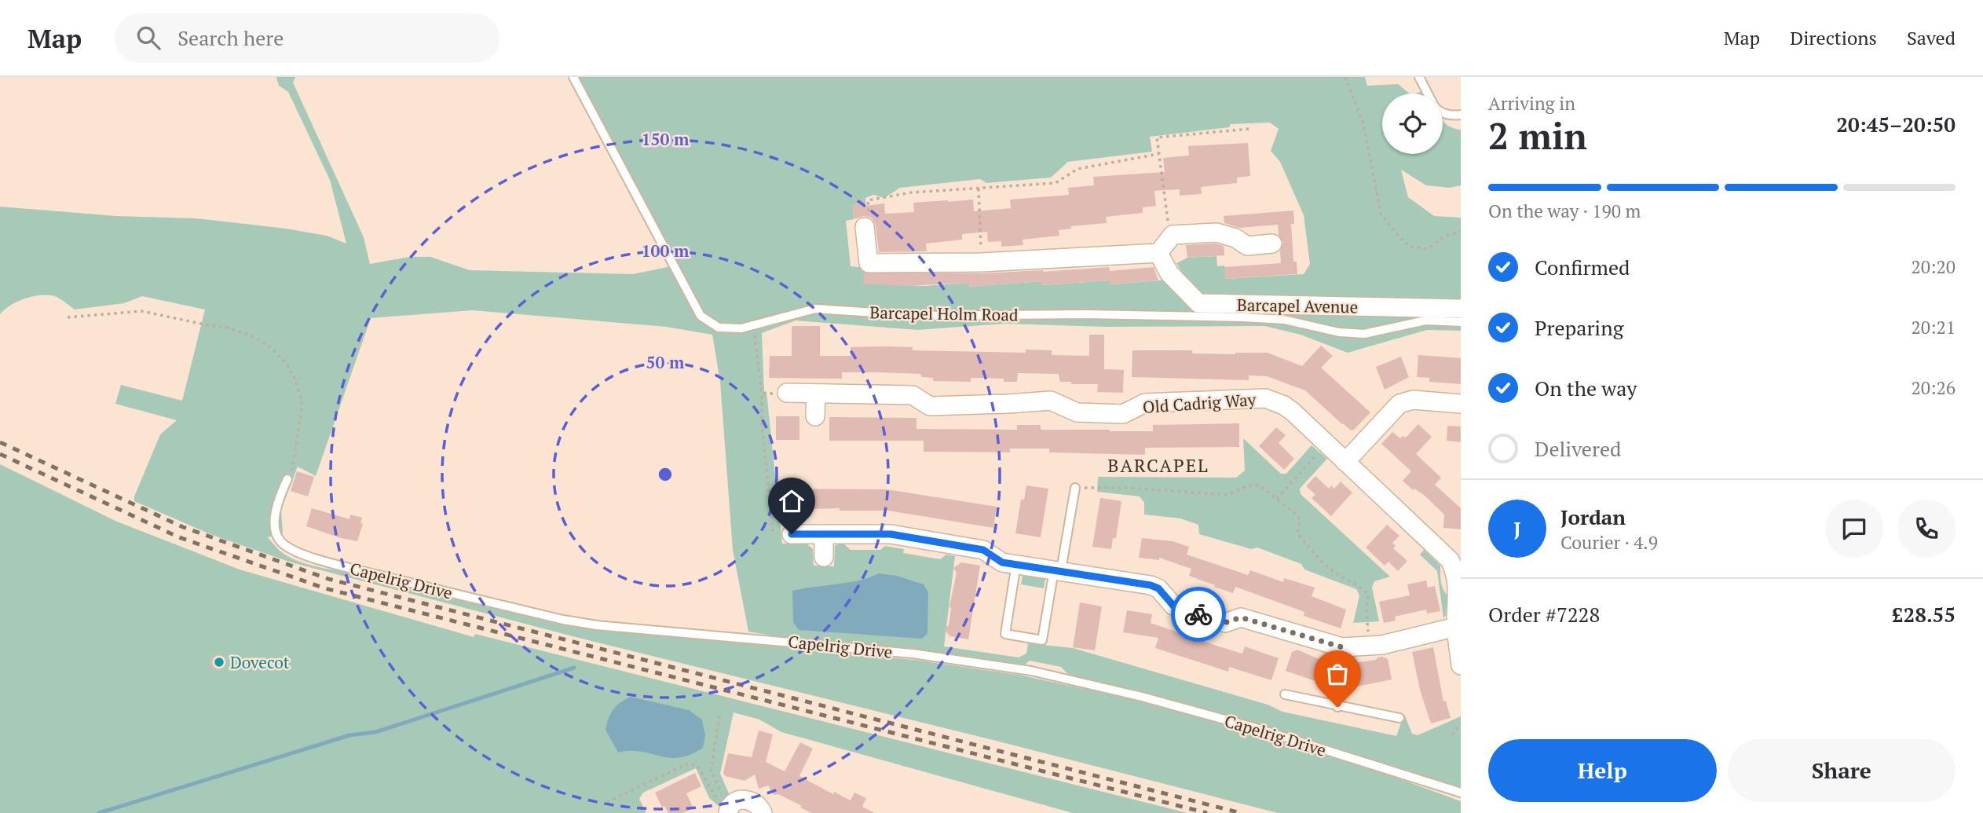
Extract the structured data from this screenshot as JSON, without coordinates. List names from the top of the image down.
{
  "streets": {
    "street": ["Barcapel Avenue", "Old Cadrig Way"],
    "lane": ["Barcapel Holm Road", "Capelrig Drive"]
  },
  "districts": ["BARCAPEL"],
  "places": ["Dovecot"],
  "page": {
    "header": "Map",
    "search": "Search here",
    "nav": ["Map", "Directions", "Saved"],
    "heading": ["2 min", "Arriving in", "20:45–20:50"],
    "panel": [
      "Jordan",
      "Courier · 4.9",
      "Order #7228",
      "£28.55"
    ],
    "bar": "On the way · 190 m",
    "list": [
      ["Confirmed", "20:20"],
      ["Preparing", "20:21"],
      ["On the way", "20:26"],
      "Delivered"
    ],
    "round": "J",
    "buttons": ["Help", "Share"]
  },
  "rings": ["150 m", "100 m", "50 m"]
}
